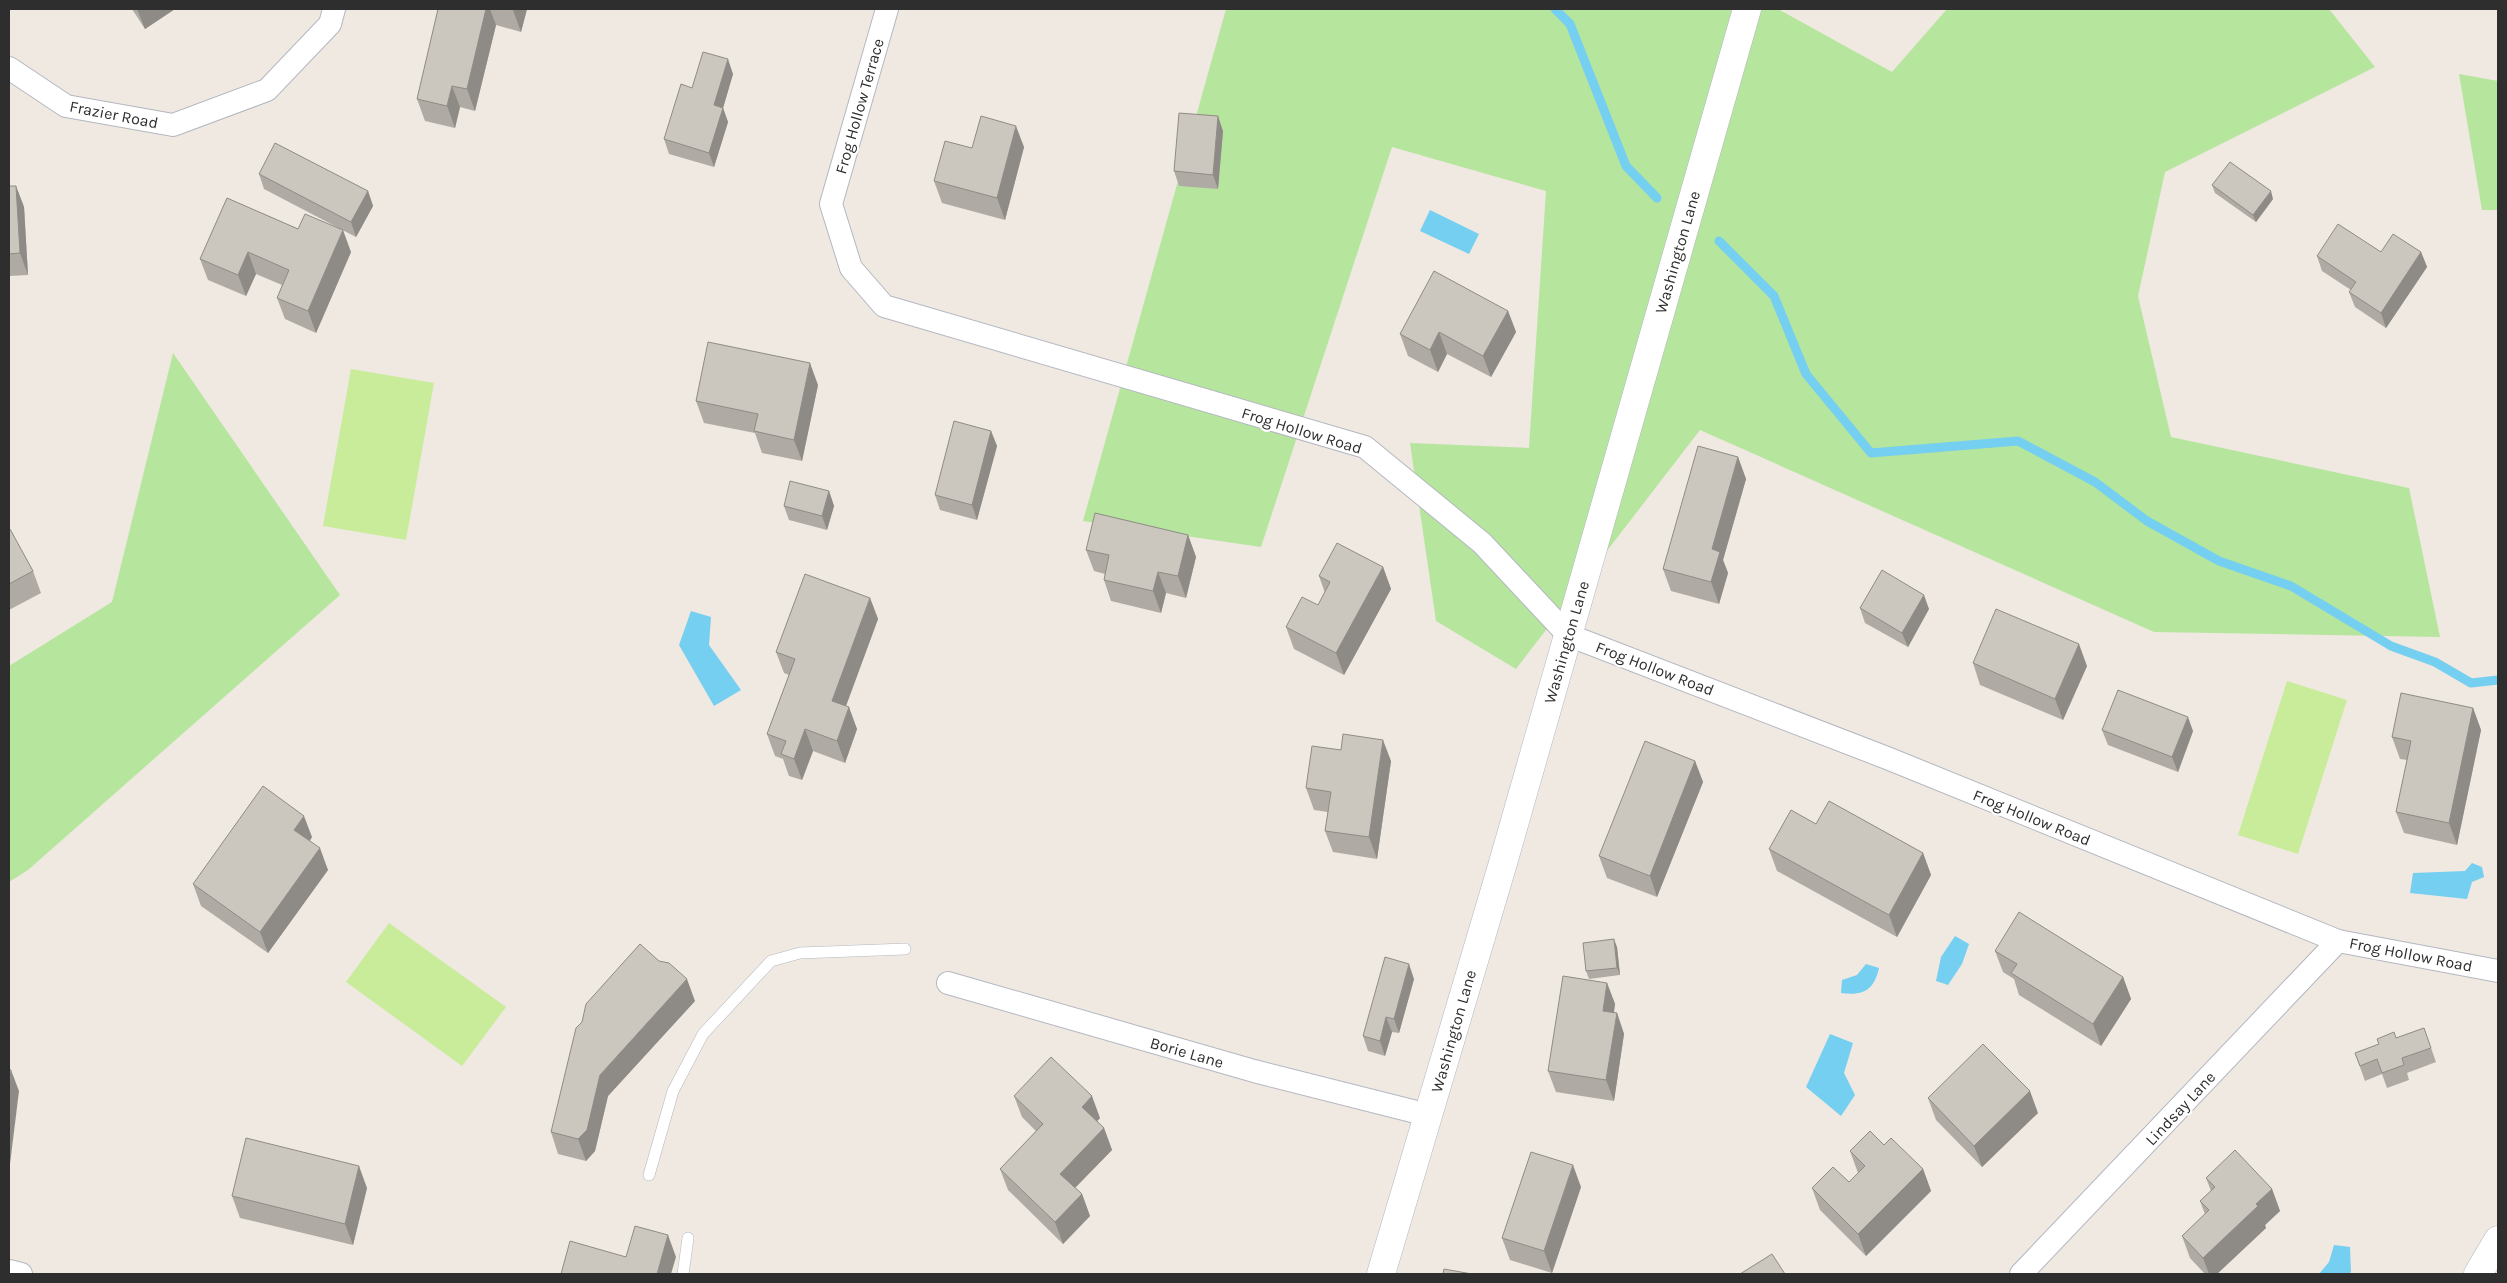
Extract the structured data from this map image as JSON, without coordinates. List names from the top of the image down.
{
  "streets": {
    "main road": ["Washington Lane"],
    "street": [
      "Frog Hollow Terrace",
      "Frazier Road",
      "Frog Hollow Road",
      "Borie Lane",
      "Lindsay Lane"
    ]
  },
  "crossings": [
    ["Frog Hollow Terrace", "Frog Hollow Road"],
    ["Washington Lane", "Frog Hollow Road"],
    ["Washington Lane", "Borie Lane"],
    ["Frog Hollow Road", "Lindsay Lane"]
  ]
}
